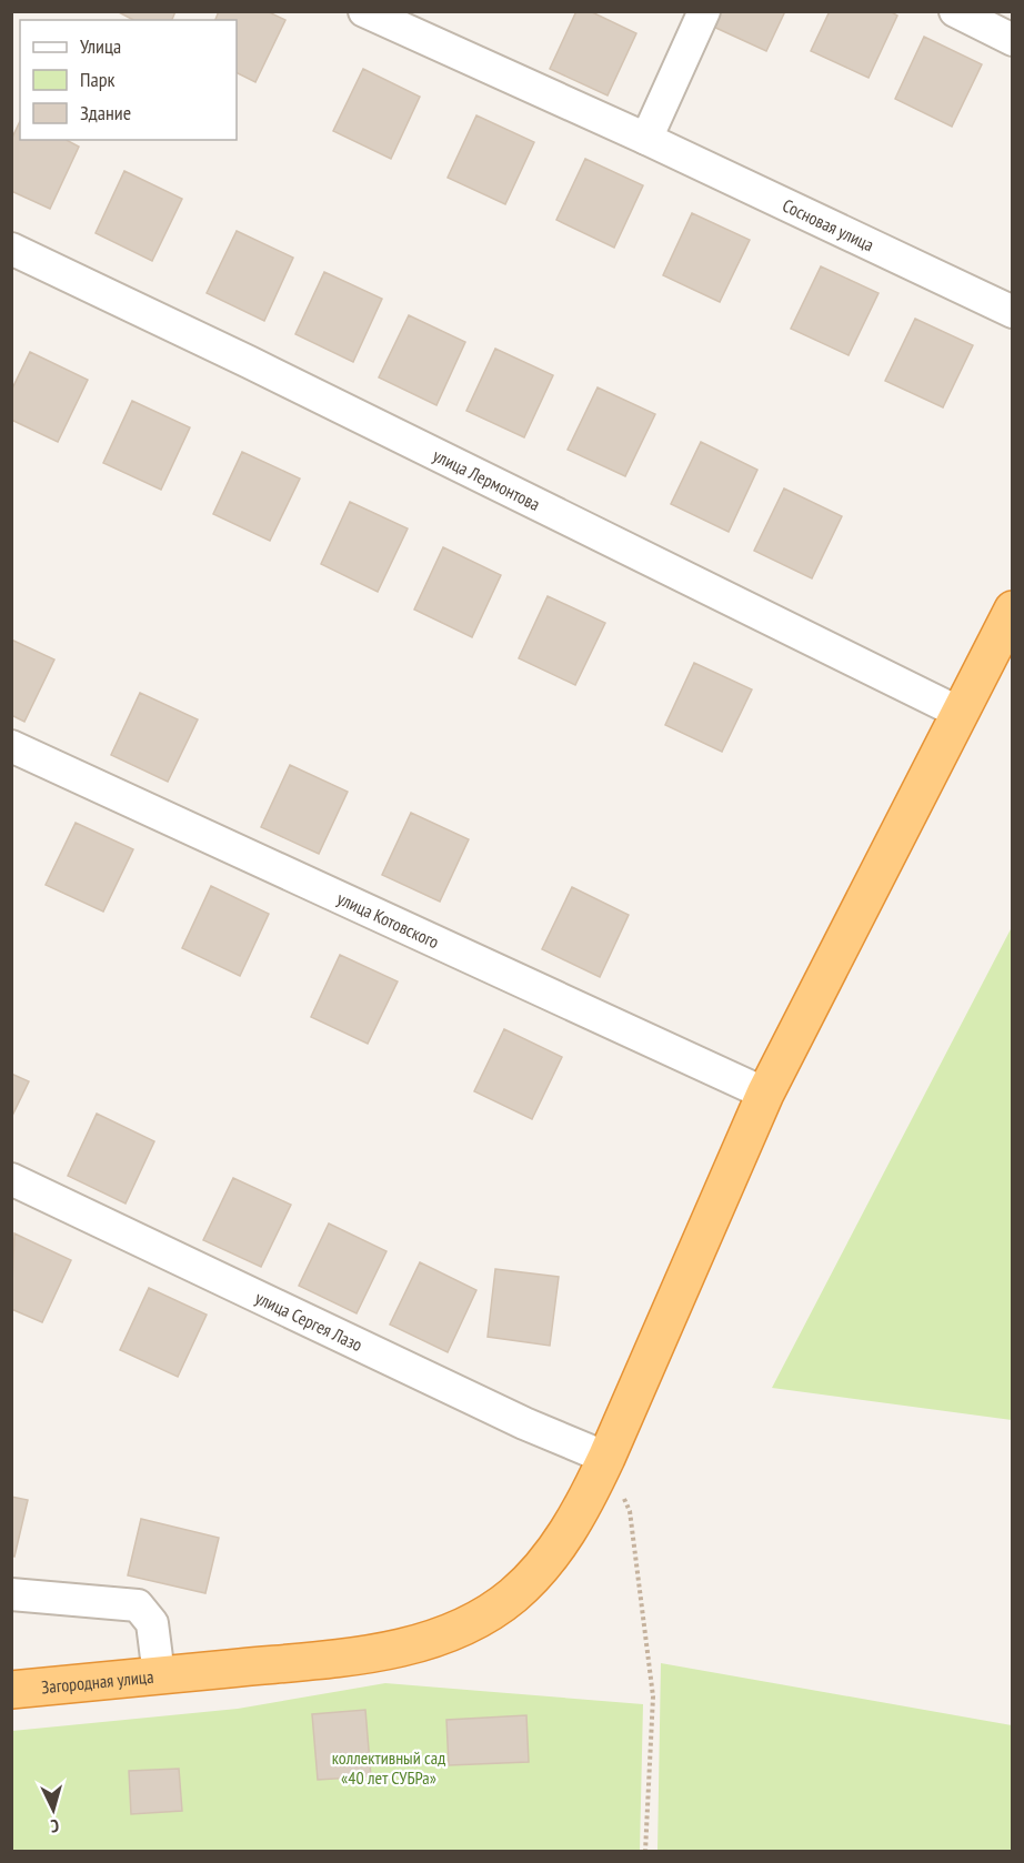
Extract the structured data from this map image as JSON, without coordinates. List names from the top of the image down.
{
  "streets": {
    "highway": ["Загородная улица"],
    "street": [
      "Сосновая улица",
      "улица Лермонтова",
      "улица Котовского",
      "улица Сергея Лазо"
    ]
  },
  "crossings": [
    ["улица Лермонтова", "Загородная улица"],
    ["улица Котовского", "Загородная улица"],
    ["улица Сергея Лазо", "Загородная улица"]
  ],
  "parks": ["коллективный сад «40 лет СУБРа»"],
  "legend": ["Улица", "Парк", "Здание"],
  "north": "bottom"
}
